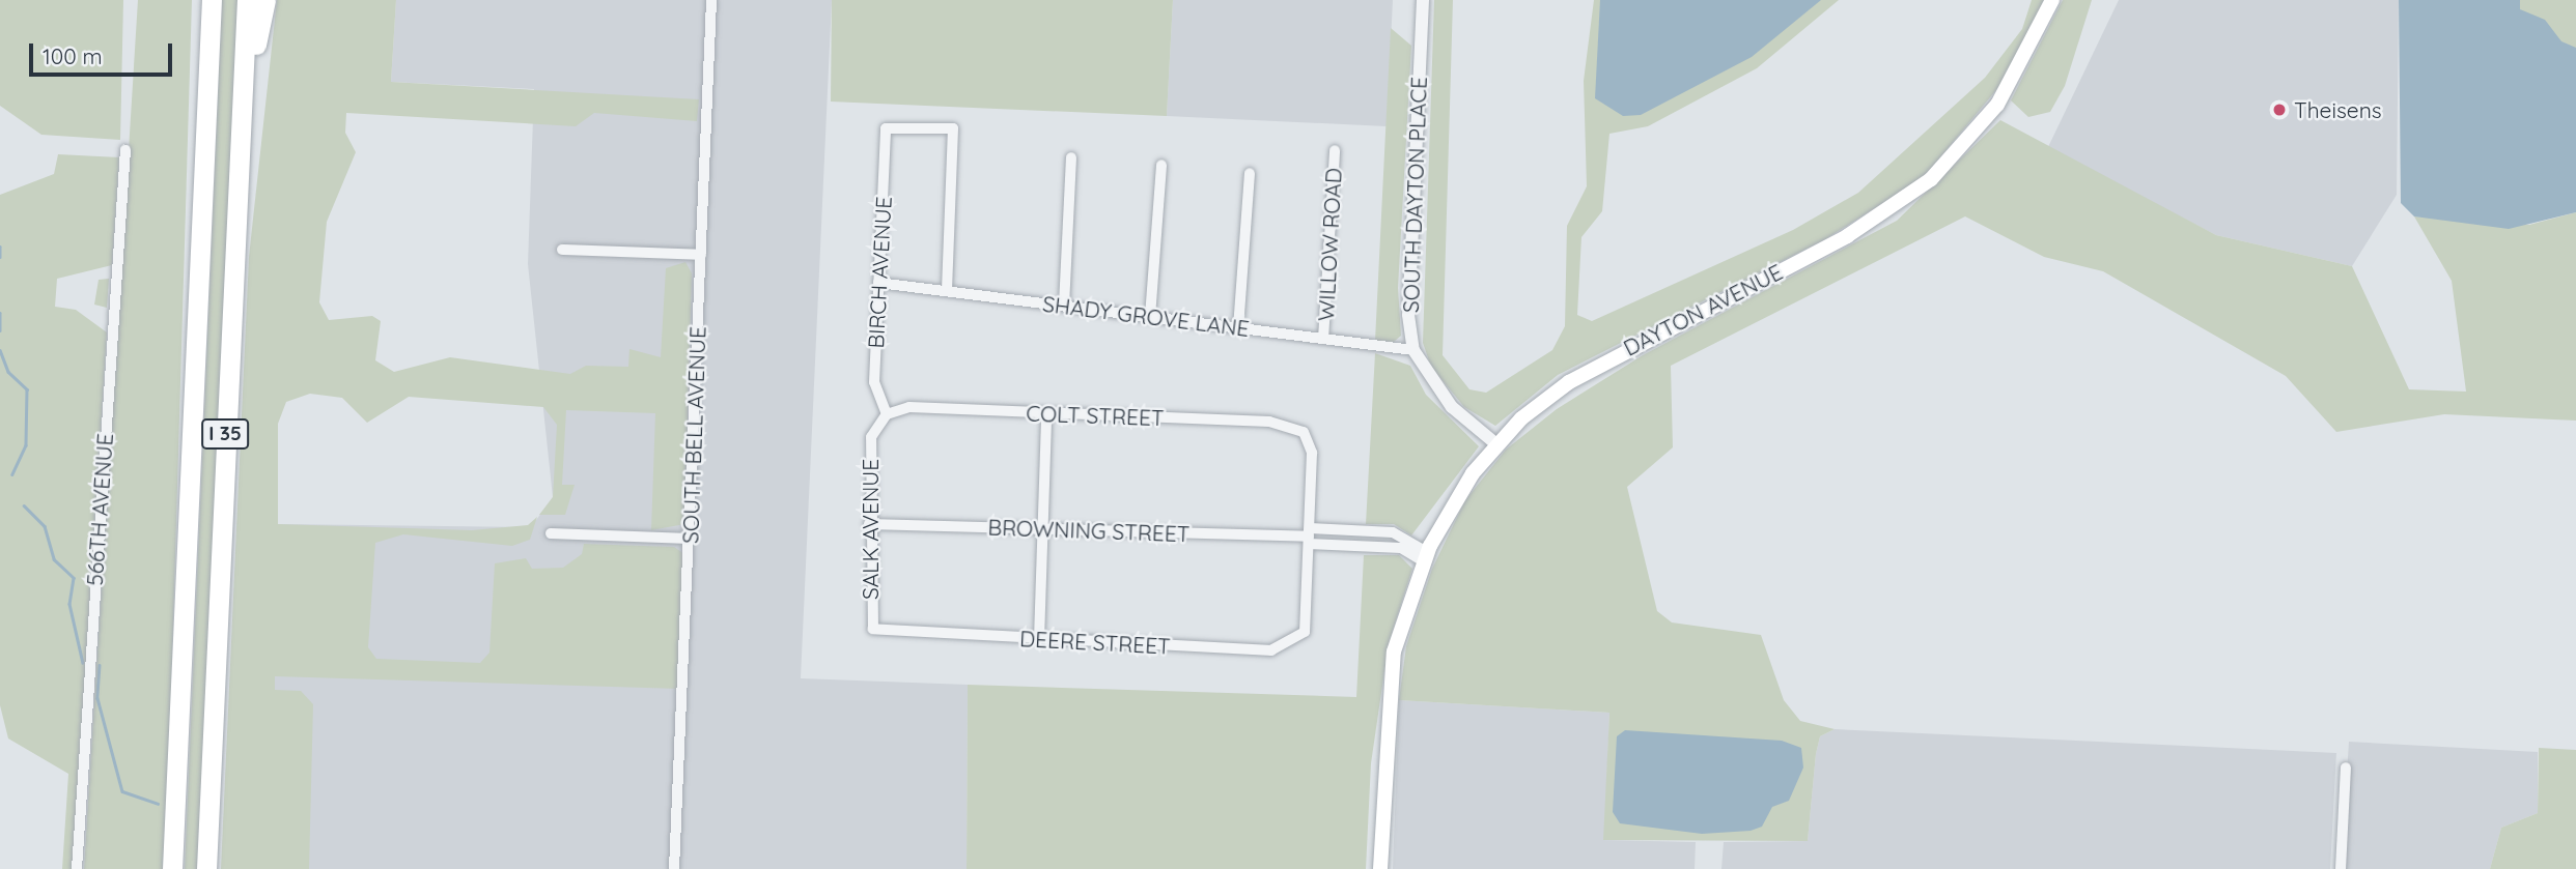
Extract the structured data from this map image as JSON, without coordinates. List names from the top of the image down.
{
  "streets": {
    "highway": ["I 35"],
    "main road": ["DAYTON AVENUE"],
    "street": [
      "SOUTH DAYTON PLACE",
      "WILLOW ROAD",
      "BIRCH AVENUE",
      "SHADY GROVE LANE",
      "COLT STREET",
      "SOUTH BELL AVENUE",
      "566TH AVENUE",
      "SALK AVENUE",
      "BROWNING STREET",
      "DEERE STREET"
    ]
  },
  "crossings": [
    ["SOUTH DAYTON PLACE", "DAYTON AVENUE"],
    ["SOUTH DAYTON PLACE", "SHADY GROVE LANE"],
    ["WILLOW ROAD", "SHADY GROVE LANE"],
    ["BIRCH AVENUE", "SHADY GROVE LANE"],
    ["BIRCH AVENUE", "COLT STREET"],
    ["BIRCH AVENUE", "SALK AVENUE"],
    ["DAYTON AVENUE", "BROWNING STREET"],
    ["COLT STREET", "SALK AVENUE"],
    ["COLT STREET", "BROWNING STREET"],
    ["COLT STREET", "DEERE STREET"],
    ["SALK AVENUE", "BROWNING STREET"],
    ["SALK AVENUE", "DEERE STREET"],
    ["BROWNING STREET", "DEERE STREET"]
  ],
  "places": ["Theisens"],
  "scale_bar": "100 m"
}
